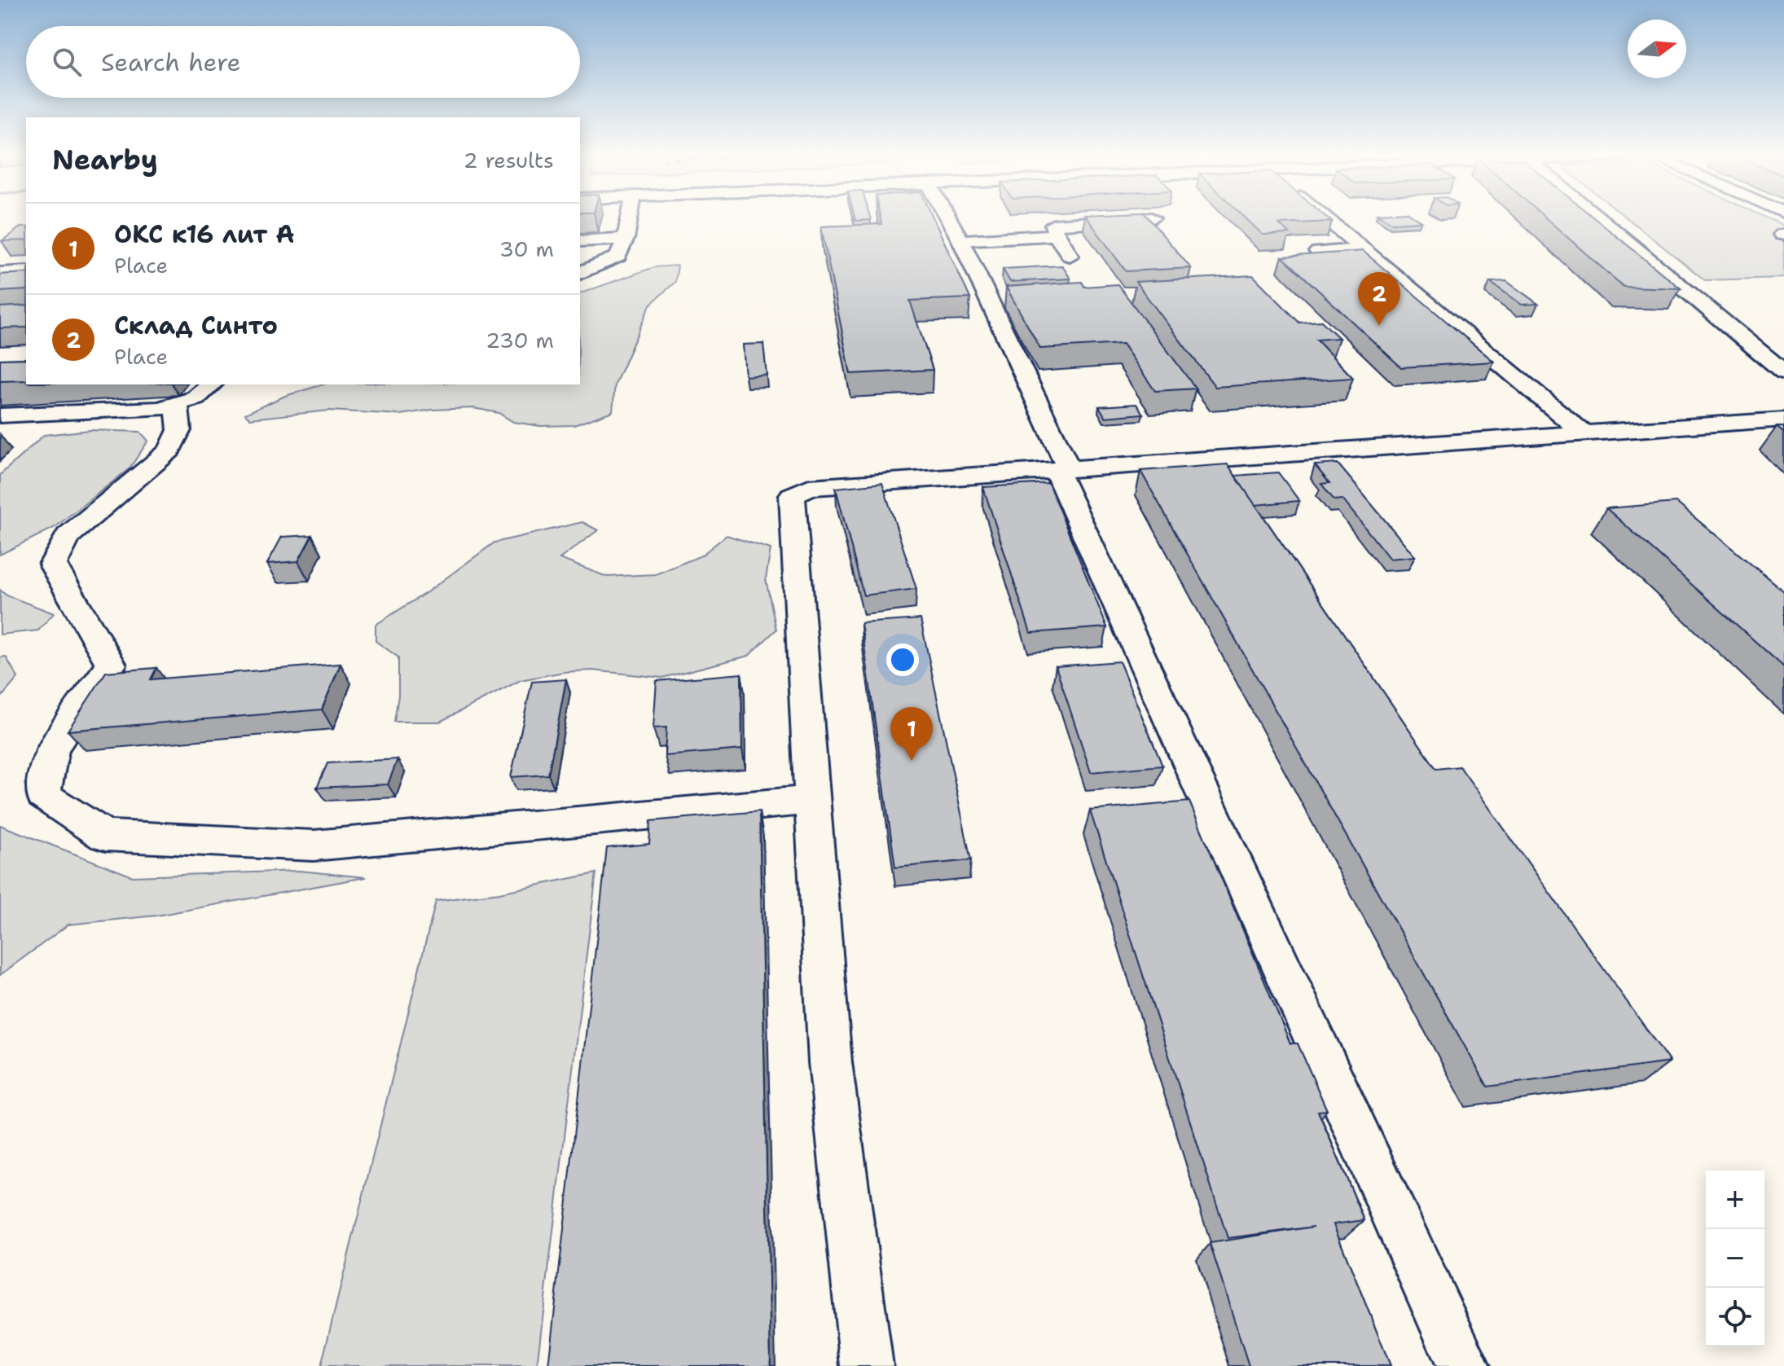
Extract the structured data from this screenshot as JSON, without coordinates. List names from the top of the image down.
{
  "north": "right",
  "page": {
    "search": "Search here",
    "heading": ["Nearby", "2 results"],
    "list": [
      {
        "mark": "1",
        "name": "ОКС к16 лит А",
        "note": "Place",
        "value": "30 m"
      },
      {
        "mark": "2",
        "name": "Склад Синто",
        "note": "Place",
        "value": "230 m"
      }
    ],
    "pins": ["2", "1"],
    "map_buttons": ["+", "−"]
  }
}
